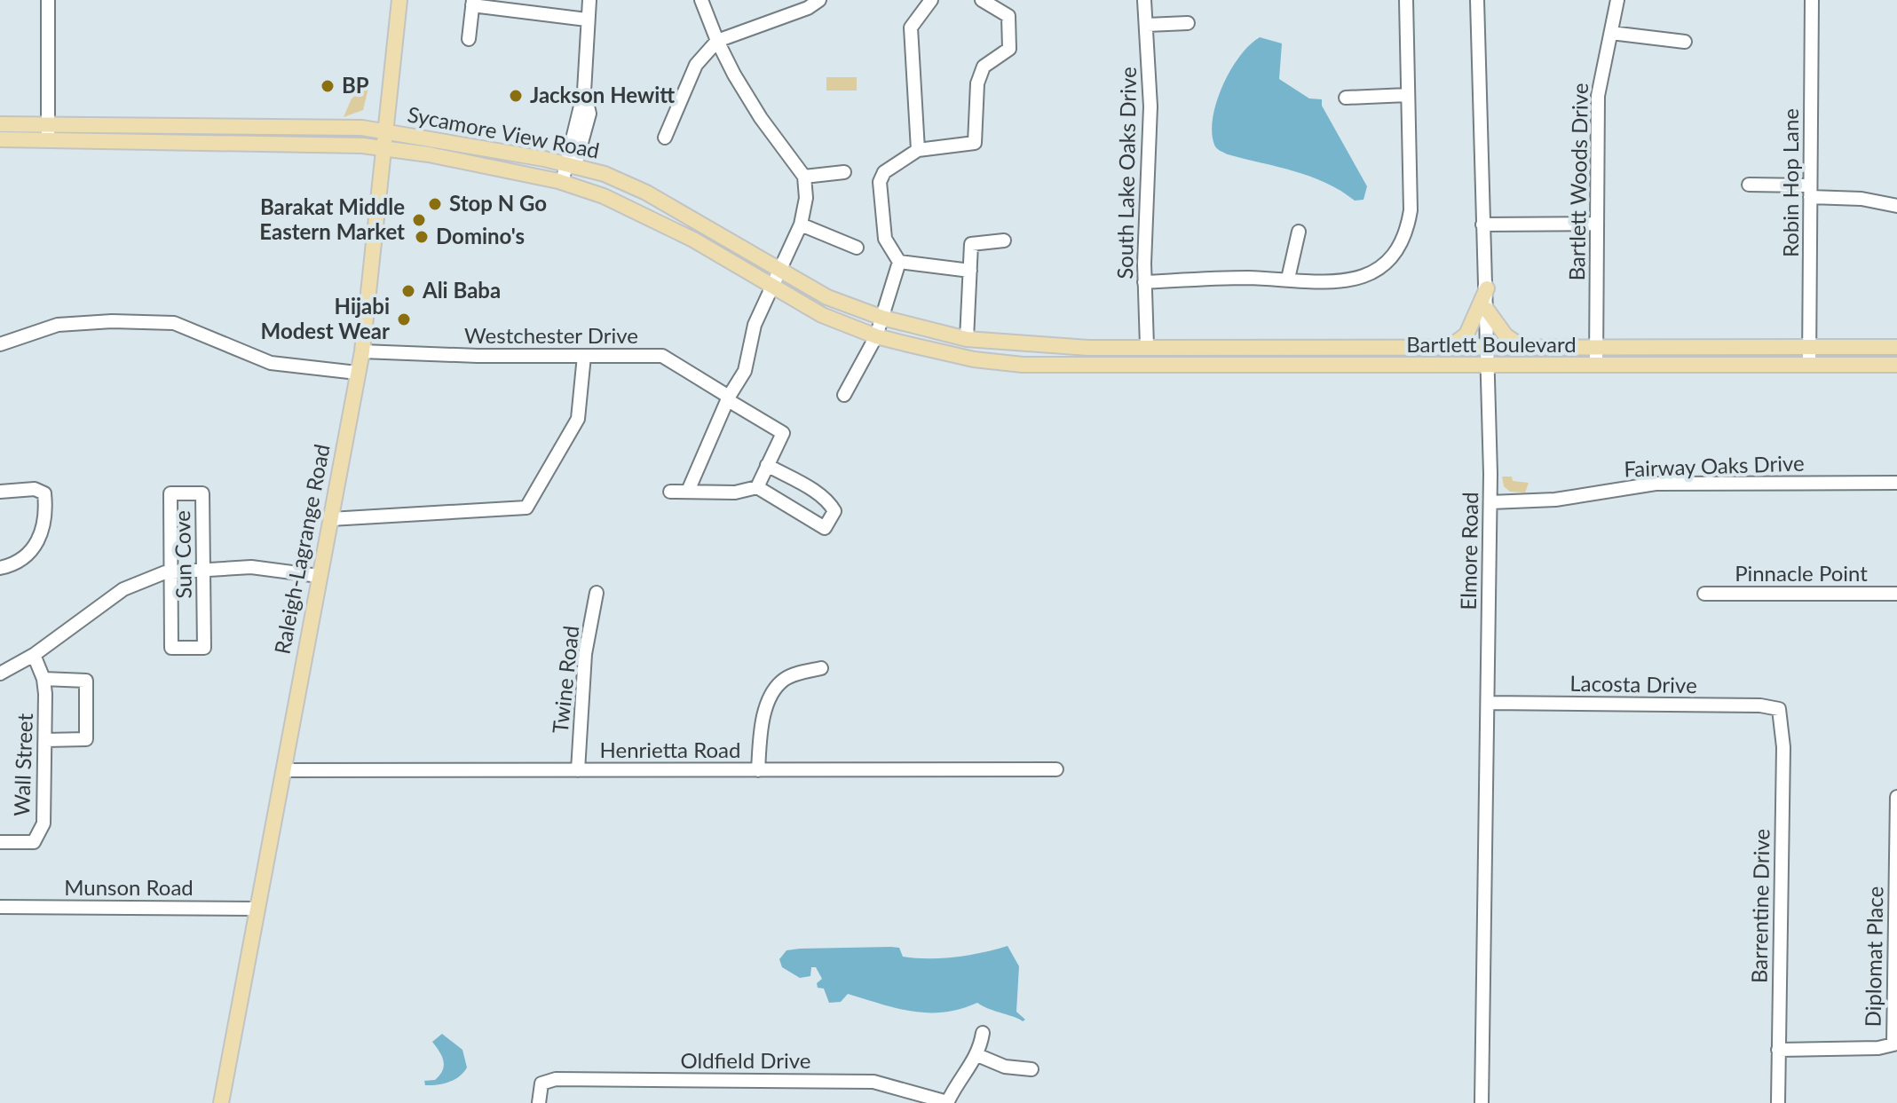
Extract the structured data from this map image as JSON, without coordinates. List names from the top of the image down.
{
  "streets": {
    "main road": ["Sycamore View Road", "Bartlett Boulevard", "Raleigh-Lagrange Road"],
    "street": [
      "South Lake Oaks Drive",
      "Bartlett Woods Drive",
      "Robin Hop Lane",
      "Westchester Drive",
      "Fairway Oaks Drive",
      "Elmore Road",
      "Sun Cove",
      "Pinnacle Point",
      "Twine Road",
      "Lacosta Drive",
      "Henrietta Road",
      "Wall Street",
      "Munson Road",
      "Barrentine Drive",
      "Diplomat Place",
      "Oldfield Drive"
    ]
  },
  "crossings": [
    ["Sycamore View Road", "Bartlett Boulevard"],
    ["Sycamore View Road", "Raleigh-Lagrange Road"],
    ["South Lake Oaks Drive", "Bartlett Boulevard"],
    ["Bartlett Woods Drive", "Bartlett Boulevard"],
    ["Robin Hop Lane", "Bartlett Boulevard"],
    ["Westchester Drive", "Raleigh-Lagrange Road"],
    ["Bartlett Boulevard", "Elmore Road"],
    ["Fairway Oaks Drive", "Elmore Road"],
    ["Raleigh-Lagrange Road", "Henrietta Road"],
    ["Raleigh-Lagrange Road", "Munson Road"],
    ["Elmore Road", "Lacosta Drive"],
    ["Twine Road", "Henrietta Road"],
    ["Lacosta Drive", "Barrentine Drive"],
    ["Barrentine Drive", "Diplomat Place"]
  ],
  "places": [
    "BP",
    "Jackson Hewitt",
    "Stop N Go",
    "Barakat Middle Eastern Market",
    "Domino's",
    "Ali Baba",
    "Hijabi Modest Wear"
  ]
}
